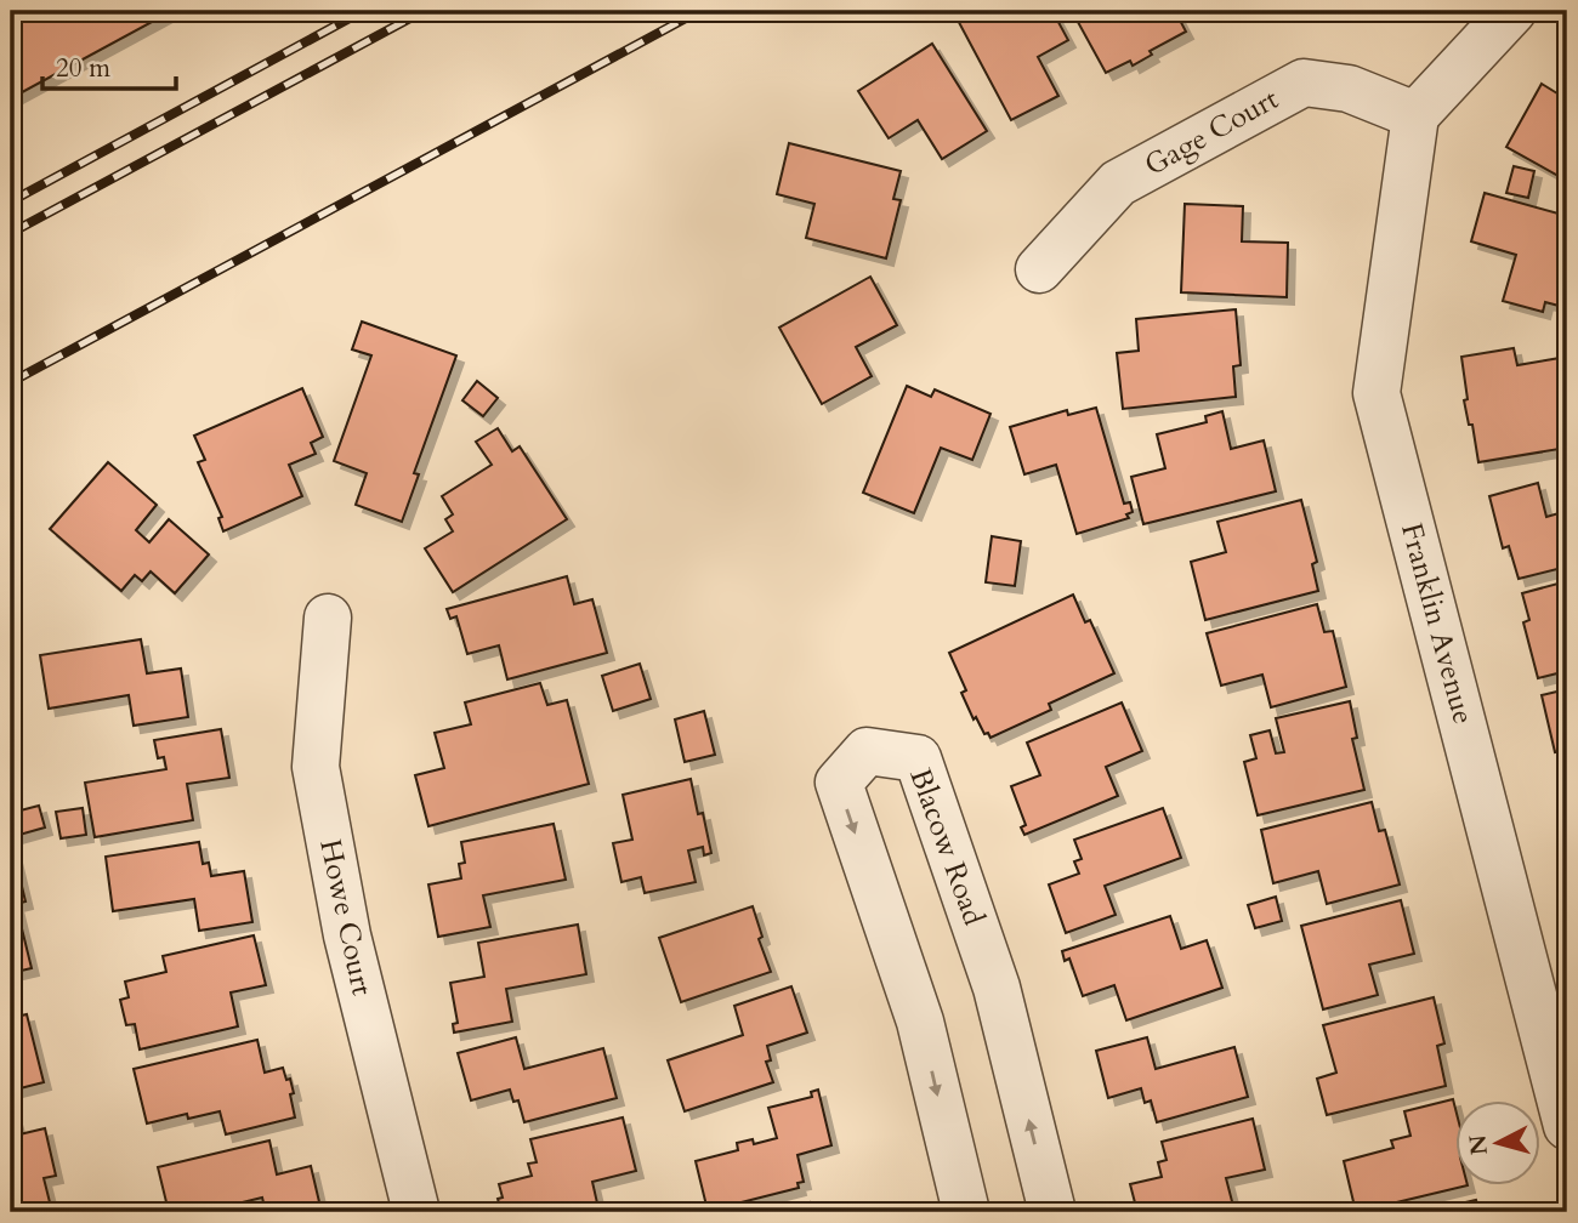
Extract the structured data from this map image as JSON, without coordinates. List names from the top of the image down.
{
  "streets": {
    "street": [
      "Gage Court",
      "Franklin Avenue",
      "Blacow Road",
      "Howe Court"
    ]
  },
  "crossings": [
    ["Gage Court", "Franklin Avenue"]
  ],
  "scale_bar": "20 m",
  "north": "left"
}
